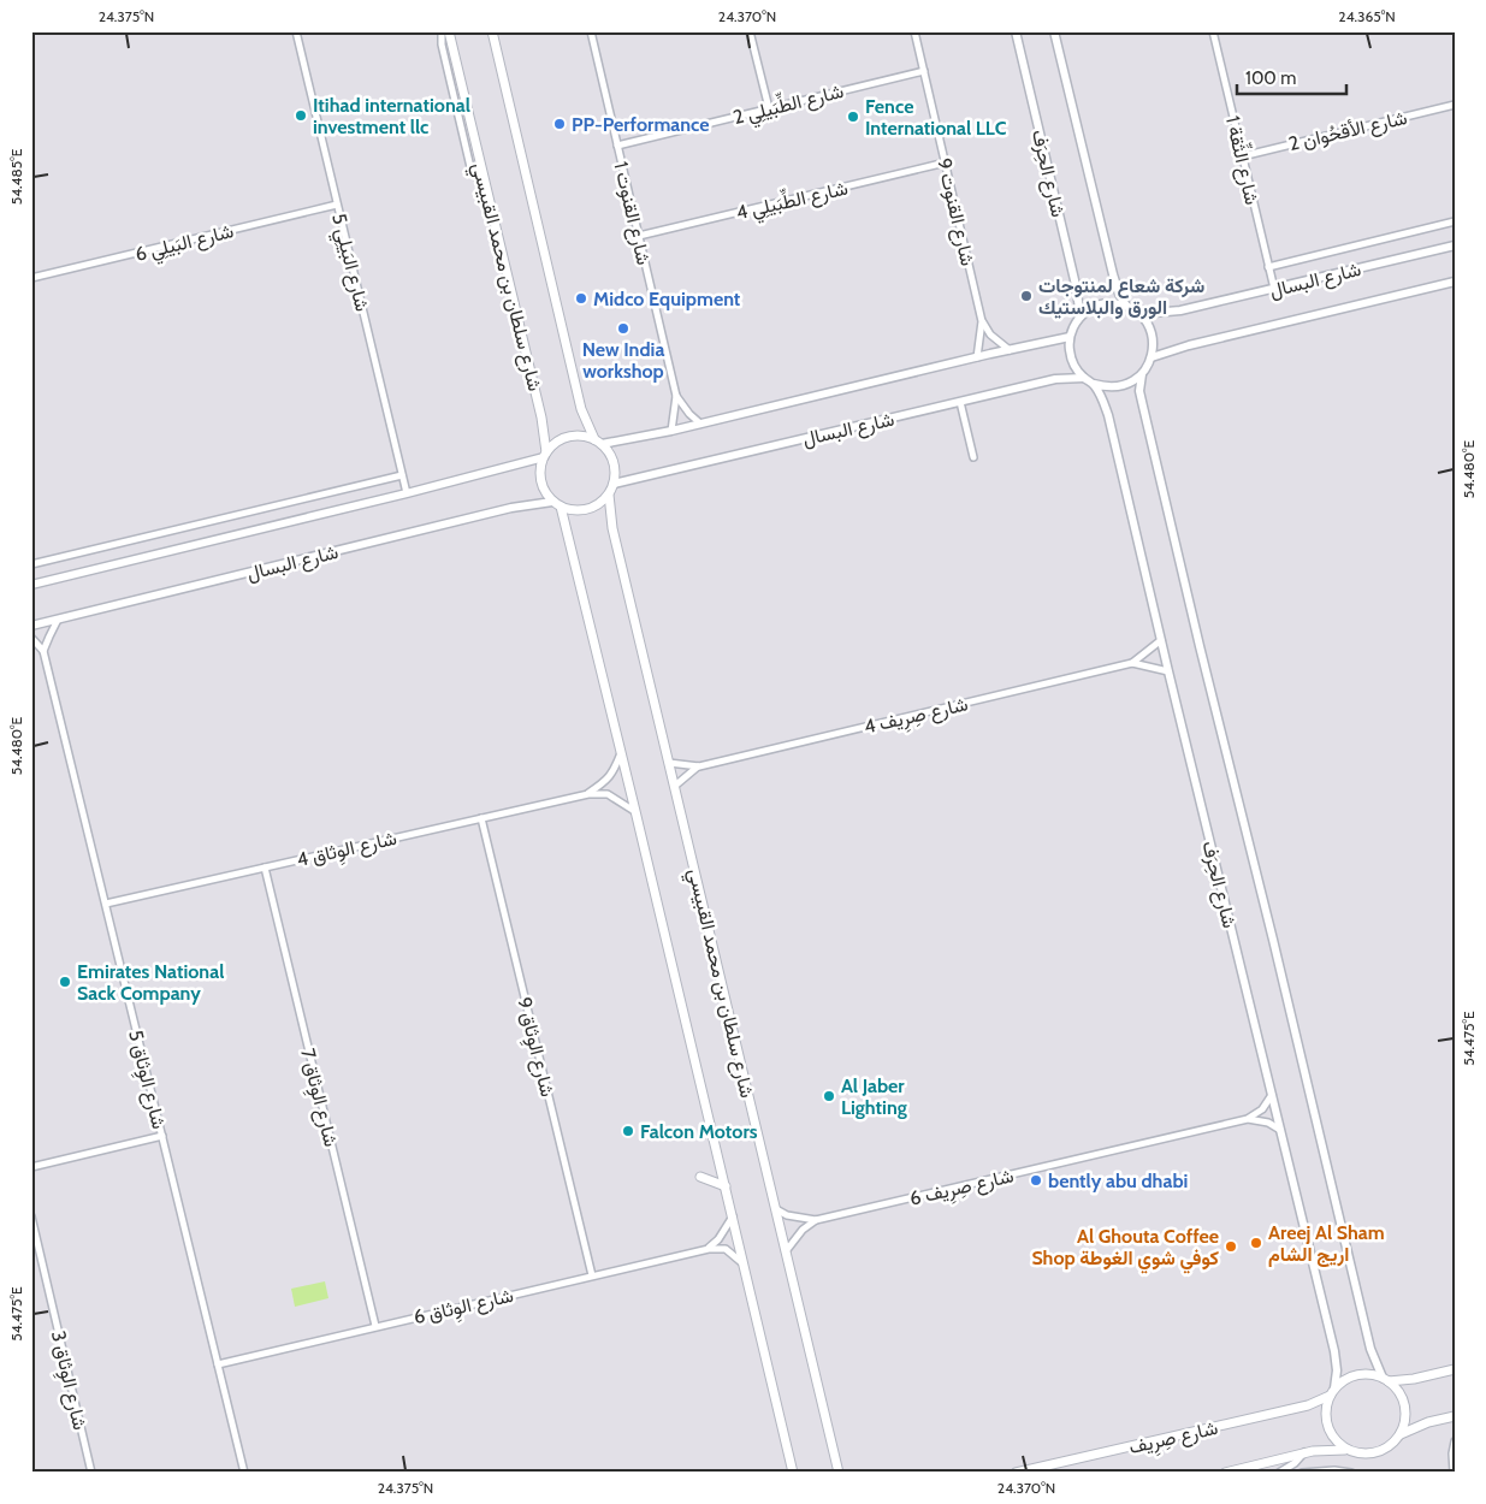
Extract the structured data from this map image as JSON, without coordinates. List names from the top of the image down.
{
  "streets": {
    "main road": ["شارع سلطان بن محمد القبيسي", "شارع صِرِيف"],
    "street": [
      "شارع الطِّبَيلِي 2",
      "شارع الأقحُوان 2",
      "شارع الثِّقة 1",
      "شارع الحِرَف",
      "شارع الطِّبَيلِي 4",
      "شارع القنوت 9",
      "شارع القنوت 1",
      "شارع البَيلِي 6",
      "شارع البَيلِي 5",
      "شارع البسال",
      "شارع صِرِيف 4",
      "شارع الوِثاق 4",
      "شارع الوِثاق 9",
      "شارع الوِثاق 5",
      "شارع الوِثاق 7",
      "شارع صِرِيف 6",
      "شارع الوِثاق 6",
      "شارع الوِثاق 3"
    ]
  },
  "crossings": [
    ["شارع الطِّبَيلِي 2", "شارع القنوت 9"],
    ["شارع الطِّبَيلِي 2", "شارع القنوت 1"],
    ["شارع الأقحُوان 2", "شارع الثِّقة 1"],
    ["شارع الثِّقة 1", "شارع البسال"],
    ["شارع الحِرَف", "شارع البسال"],
    ["شارع الحِرَف", "شارع صِرِيف 4"],
    ["شارع الحِرَف", "شارع صِرِيف 6"],
    ["شارع الحِرَف", "شارع صِرِيف"],
    ["شارع الطِّبَيلِي 4", "شارع القنوت 9"],
    ["شارع الطِّبَيلِي 4", "شارع القنوت 1"],
    ["شارع القنوت 9", "شارع البسال"],
    ["شارع القنوت 1", "شارع البسال"],
    ["شارع البَيلِي 6", "شارع البَيلِي 5"],
    ["شارع البَيلِي 5", "شارع البسال"],
    ["شارع سلطان بن محمد القبيسي", "شارع البسال"],
    ["شارع سلطان بن محمد القبيسي", "شارع صِرِيف 4"],
    ["شارع سلطان بن محمد القبيسي", "شارع صِرِيف 6"],
    ["شارع الوِثاق 4", "شارع الوِثاق 9"],
    ["شارع الوِثاق 4", "شارع الوِثاق 5"],
    ["شارع الوِثاق 4", "شارع الوِثاق 7"],
    ["شارع الوِثاق 9", "شارع الوِثاق 6"],
    ["شارع الوِثاق 5", "شارع الوِثاق 6"],
    ["شارع الوِثاق 7", "شارع الوِثاق 6"]
  ],
  "places": [
    "Itihad international investment llc",
    "Fence International LLC",
    "PP-Performance",
    "شركة شعاع لمنتوجات الورق والبلاستيك",
    "Midco Equipment",
    "New India workshop",
    "Emirates National Sack Company",
    "Al Jaber Lighting",
    "Falcon Motors",
    "bently abu dhabi",
    "Areej Al Sham اريج الشام",
    "Al Ghouta Coffee Shop كوفي شوي الغوطة"
  ],
  "scale_bar": "100 m",
  "coordinates": [
    "24.375°N",
    "24.370°N",
    "24.365°N",
    "54.485°E",
    "54.480°E",
    "54.475°E"
  ]
}
